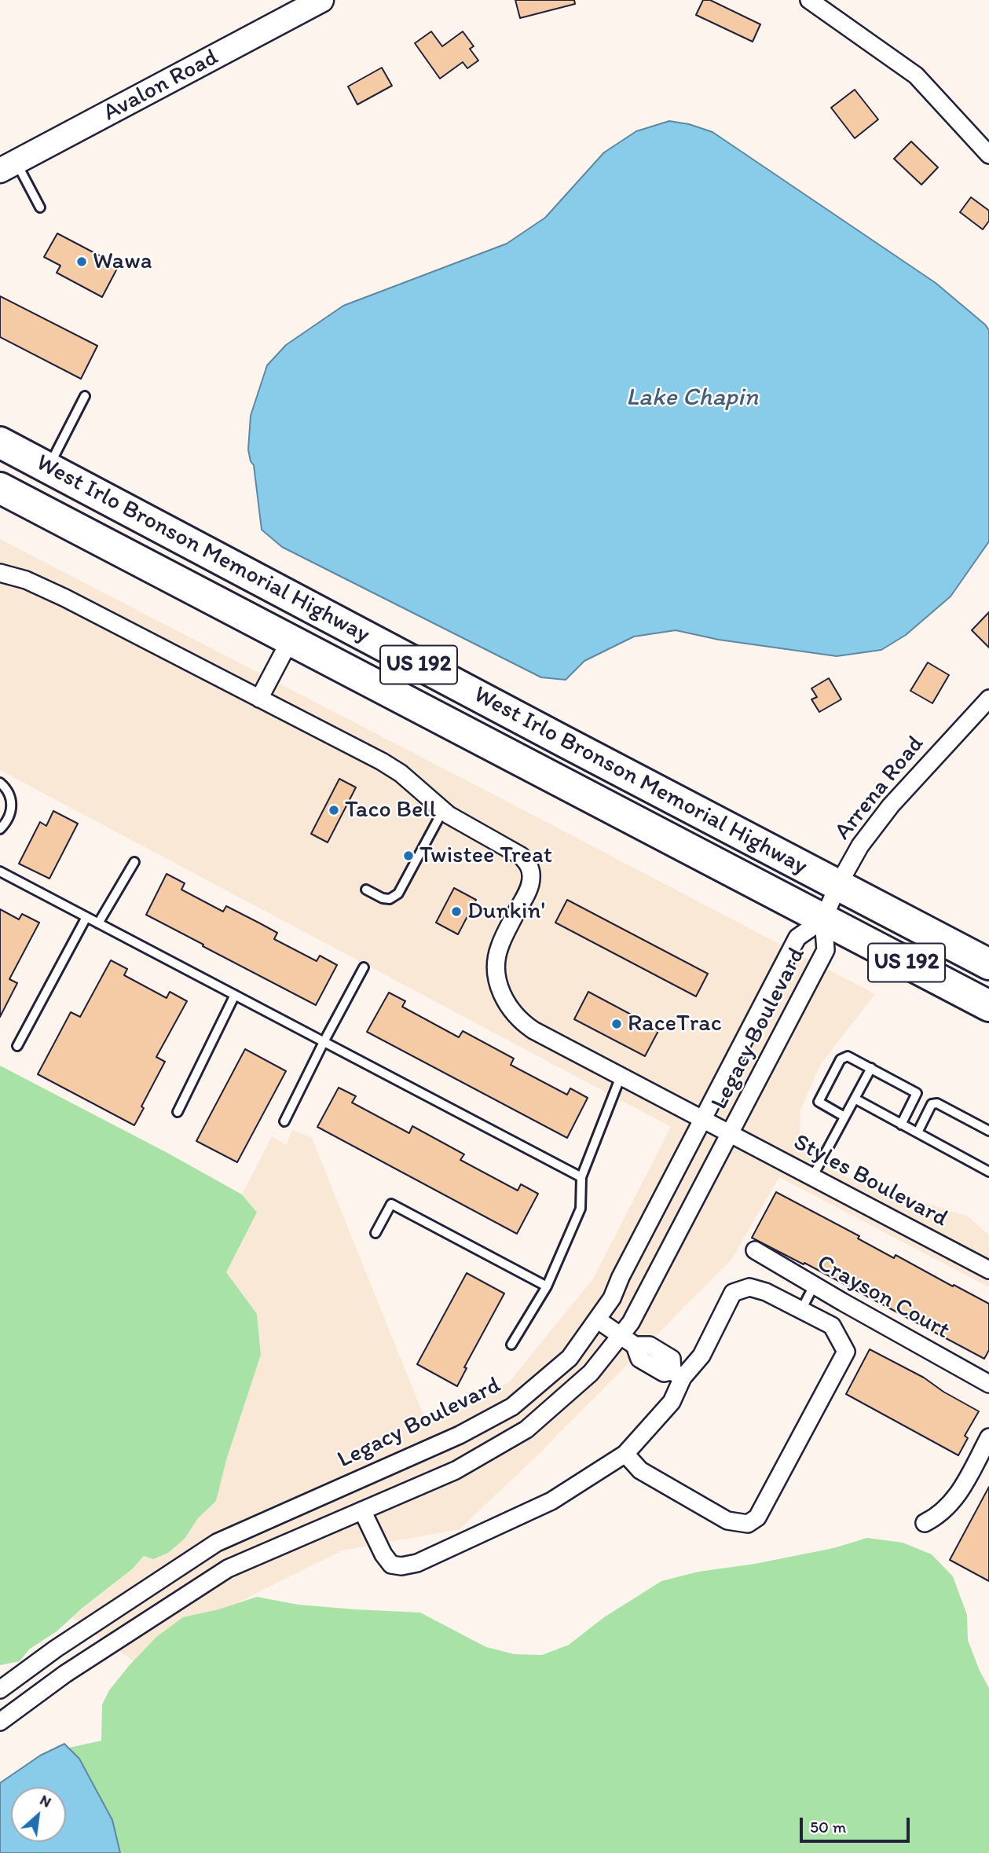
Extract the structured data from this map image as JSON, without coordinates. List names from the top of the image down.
{
  "streets": {
    "highway": ["West Irlo Bronson Memorial Highway", "US 192"],
    "main road": ["Avalon Road"],
    "street": [
      "Arrena Road",
      "Legacy Boulevard",
      "Styles Boulevard",
      "Crayson Court"
    ]
  },
  "crossings": [
    ["West Irlo Bronson Memorial Highway", "Arrena Road"],
    ["West Irlo Bronson Memorial Highway", "Legacy Boulevard"],
    ["Arrena Road", "Legacy Boulevard"],
    ["Legacy Boulevard", "Styles Boulevard"]
  ],
  "water": ["Lake Chapin"],
  "places": [
    "Wawa",
    "Taco Bell",
    "Twistee Treat",
    "Dunkin'",
    "RaceTrac"
  ],
  "scale_bar": "50 m",
  "north": "top right"
}
